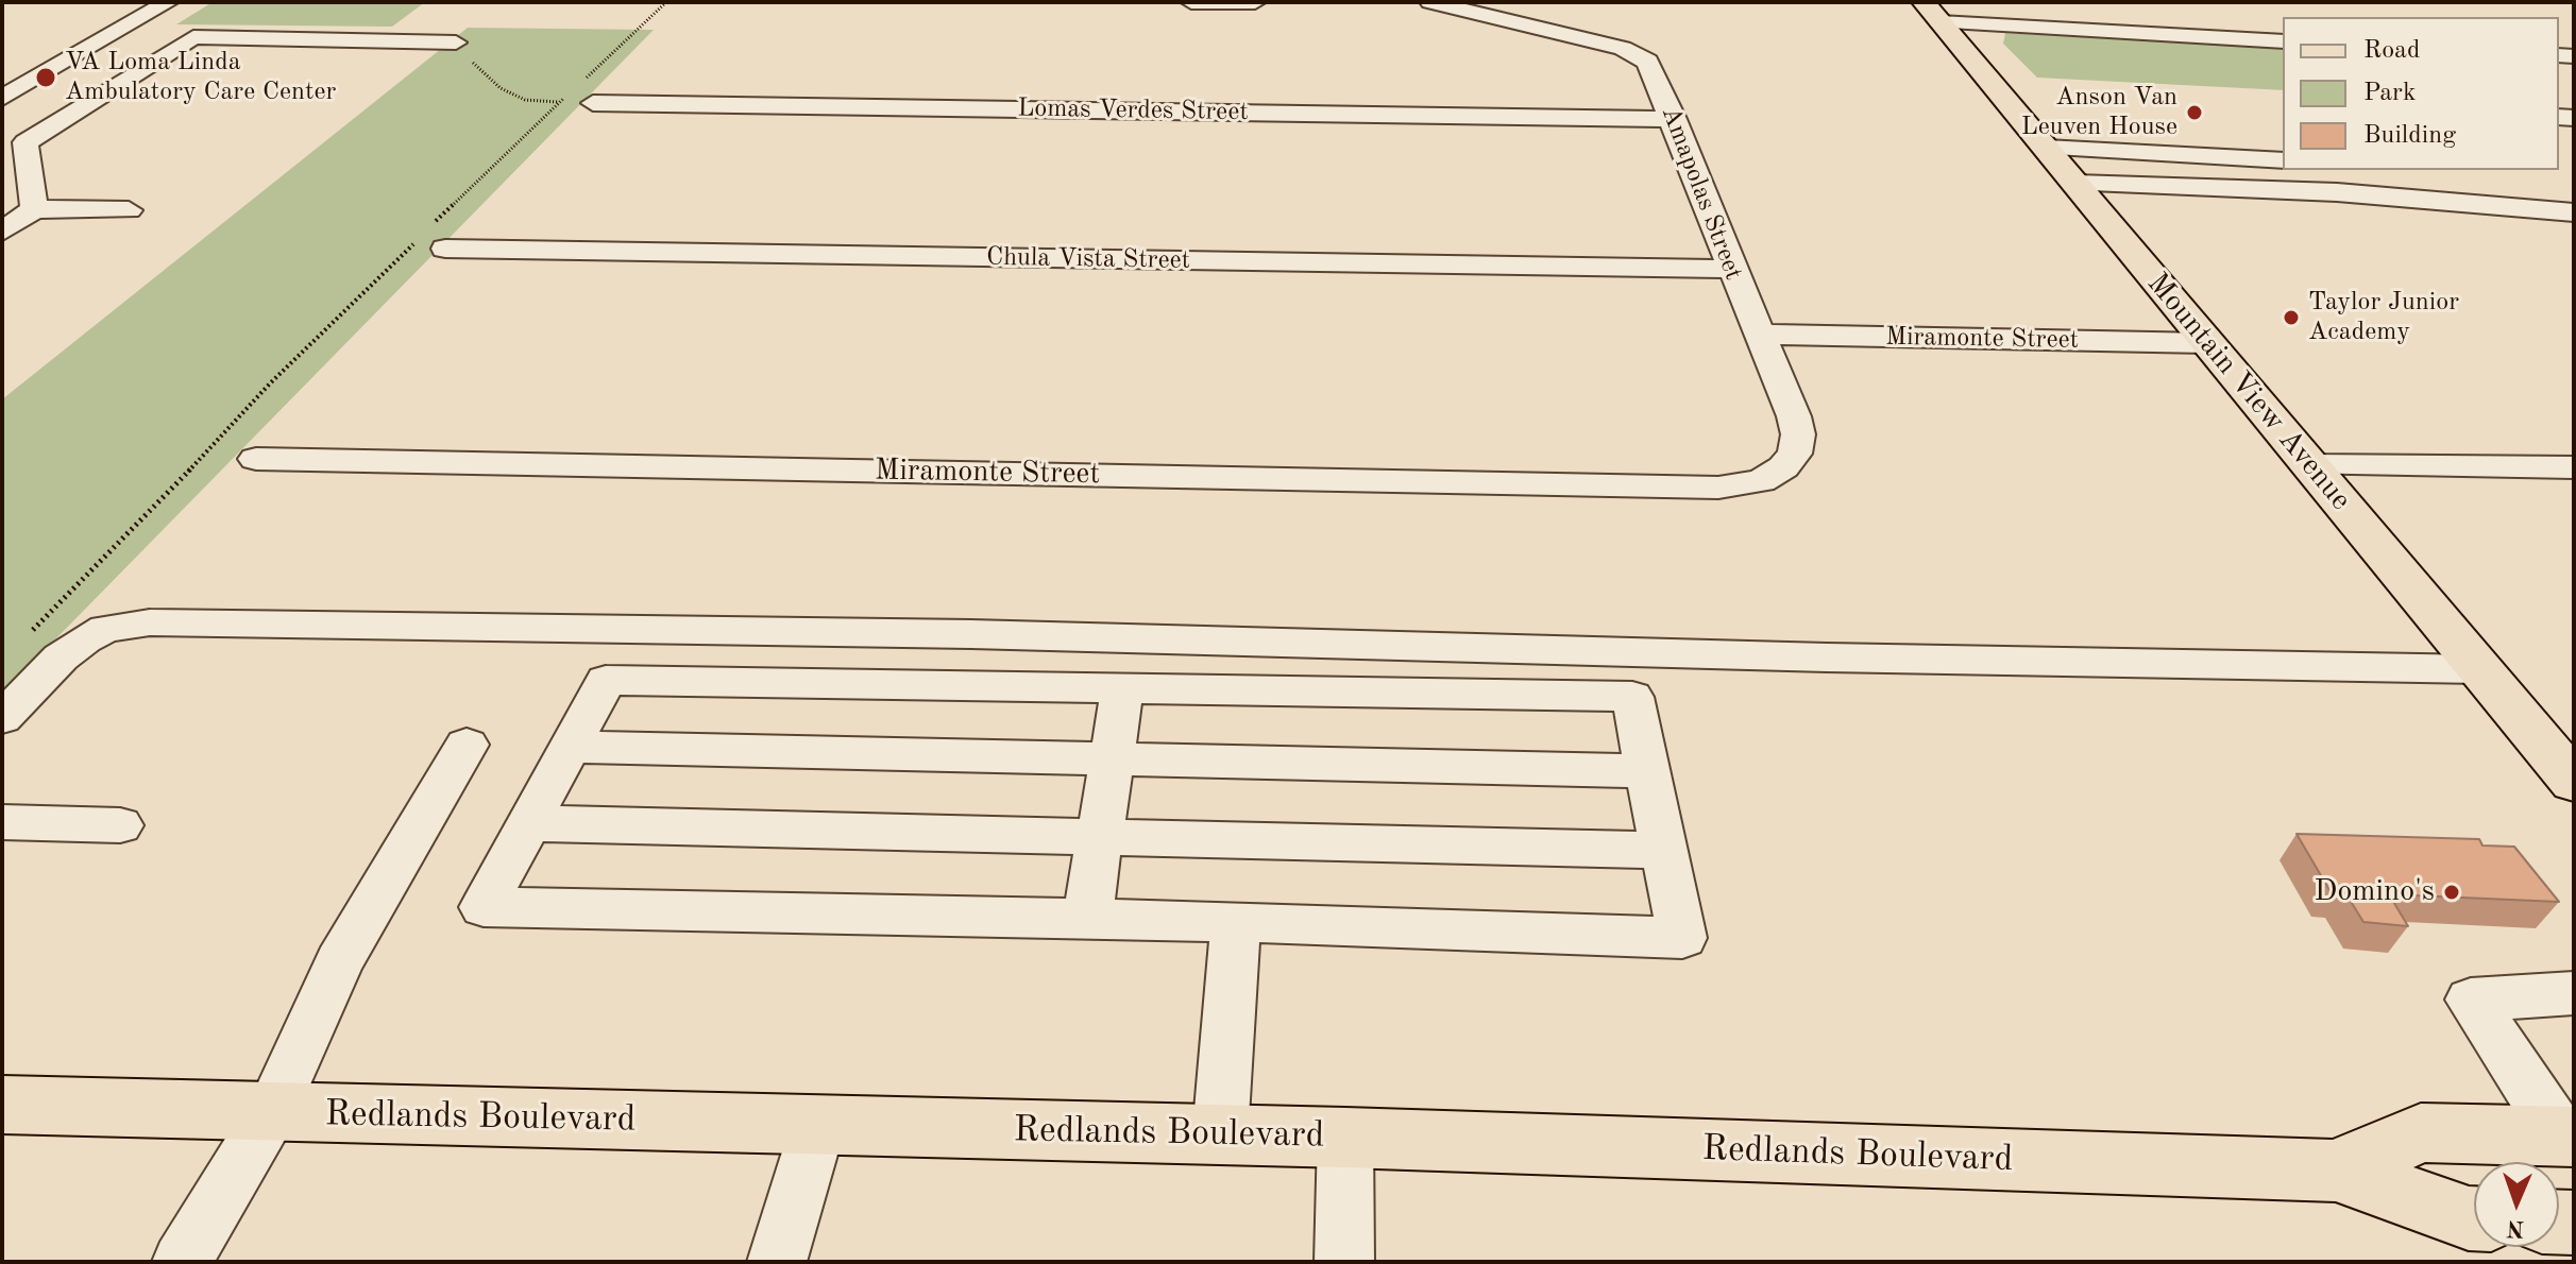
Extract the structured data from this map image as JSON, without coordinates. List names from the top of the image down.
{
  "streets": {
    "main road": ["Mountain View Avenue", "Redlands Boulevard"],
    "street": [
      "Lomas Verdes Street",
      "Amapolas Street",
      "Chula Vista Street",
      "Miramonte Street"
    ]
  },
  "crossings": [
    ["Lomas Verdes Street", "Amapolas Street"],
    ["Amapolas Street", "Chula Vista Street"],
    ["Amapolas Street", "Miramonte Street"],
    ["Miramonte Street", "Mountain View Avenue"]
  ],
  "places": [
    "VA Loma Linda Ambulatory Care Center",
    "Anson Van Leuven House",
    "Taylor Junior Academy",
    "Domino's"
  ],
  "legend": ["Road", "Park", "Building"],
  "north": "bottom"
}
